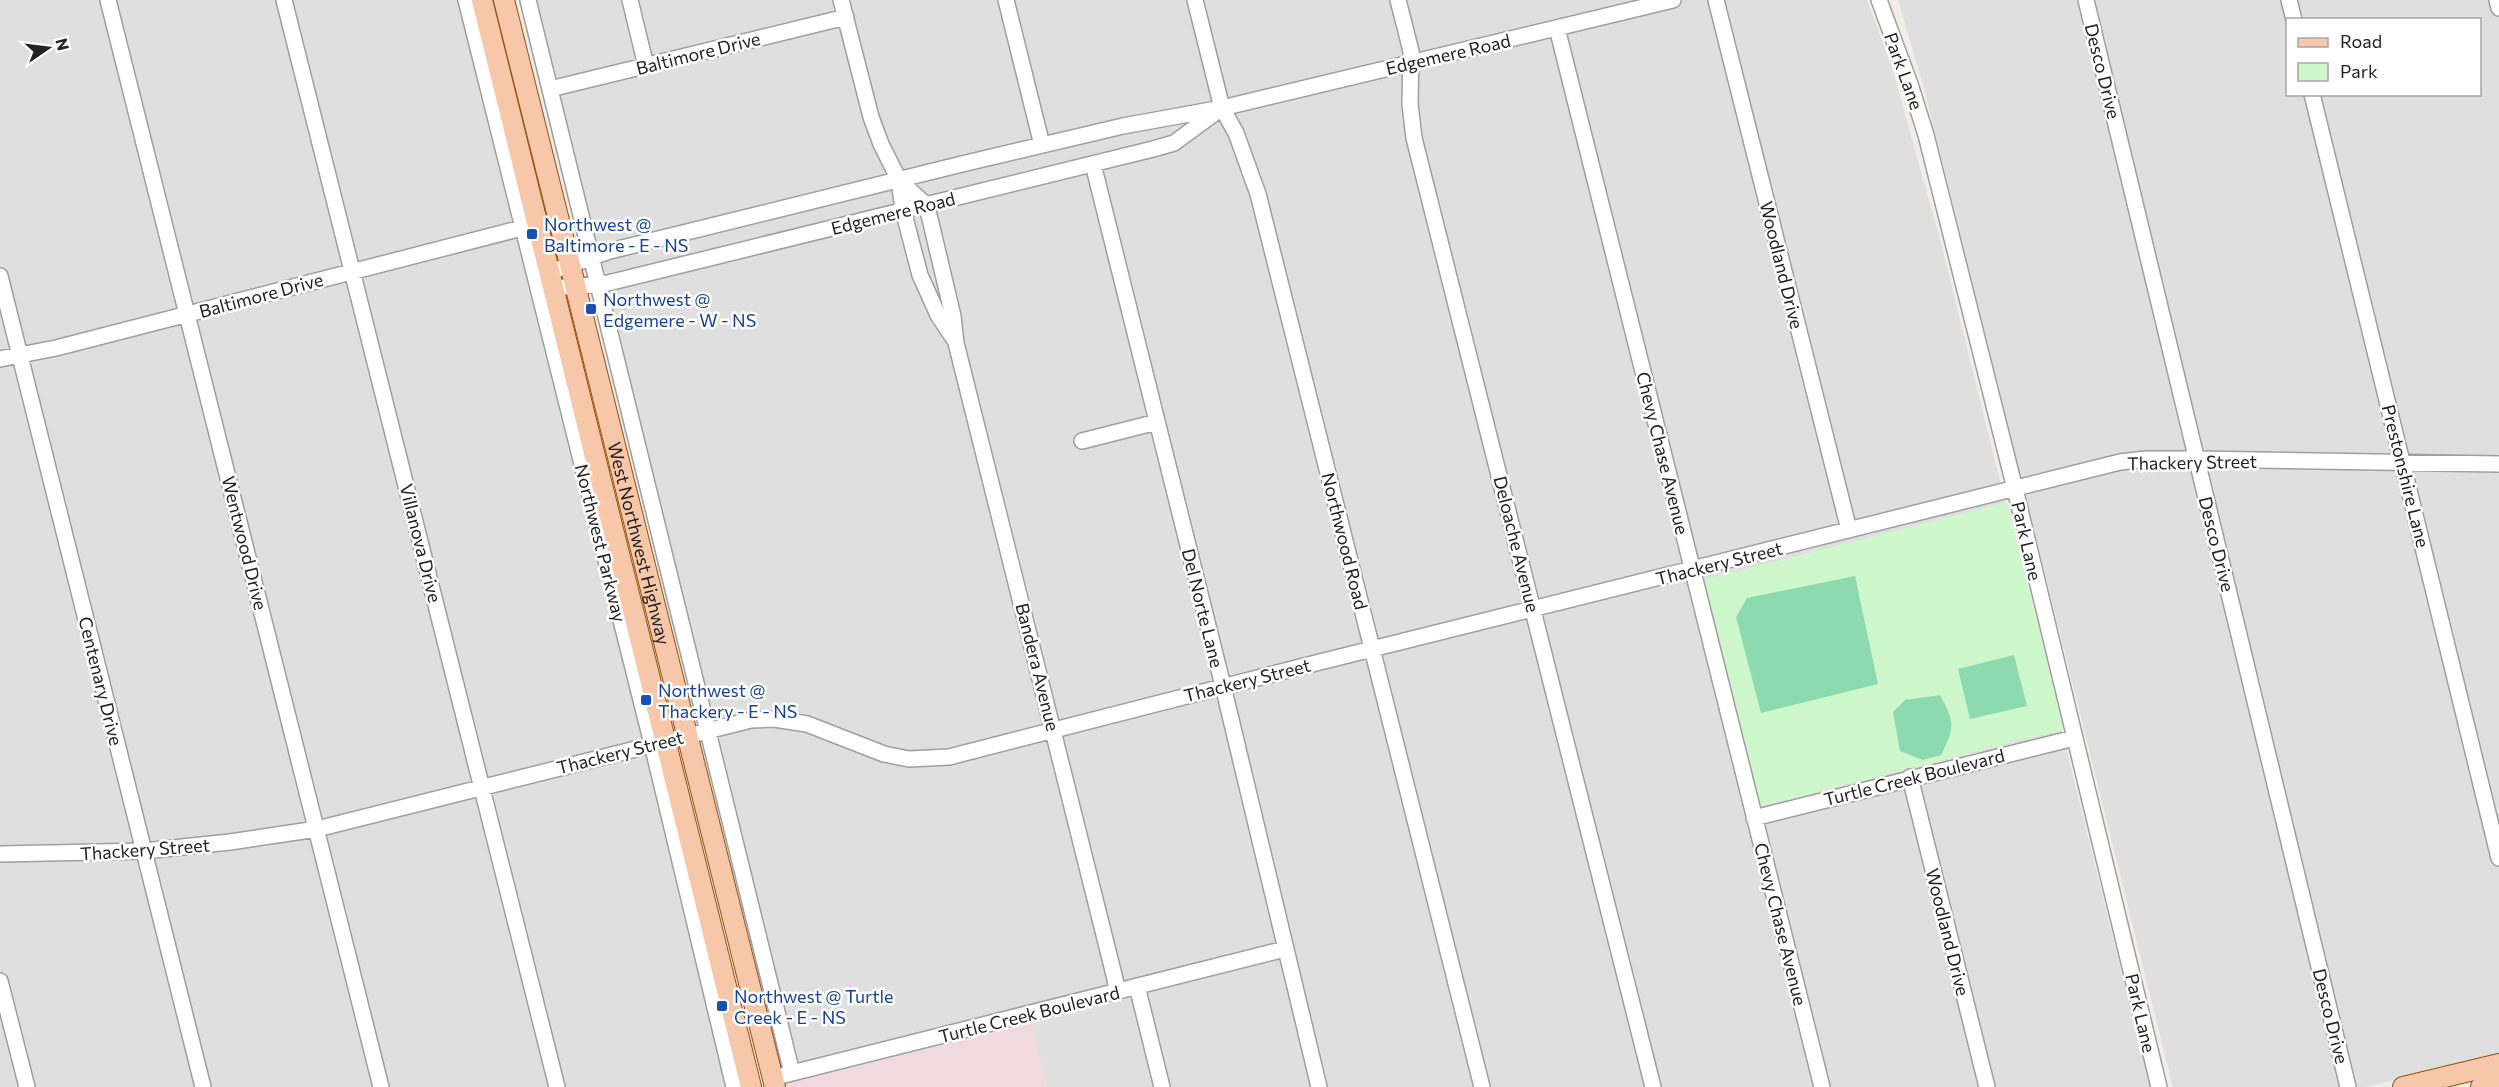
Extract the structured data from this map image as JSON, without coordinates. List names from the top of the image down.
{
  "streets": {
    "main road": ["West Northwest Highway"],
    "street": [
      "Baltimore Drive",
      "Edgemere Road",
      "Park Lane",
      "Desco Drive",
      "Woodland Drive",
      "Chevy Chase Avenue",
      "Thackery Street",
      "Prestonshire Lane",
      "Northwood Road",
      "Wentwood Drive",
      "Villanova Drive",
      "Northwest Parkway",
      "Deloache Avenue",
      "Del Norte Lane",
      "Bandera Avenue",
      "Centenary Drive",
      "Turtle Creek Boulevard"
    ]
  },
  "crossings": [
    ["Baltimore Drive", "Wentwood Drive"],
    ["Baltimore Drive", "Villanova Drive"],
    ["Baltimore Drive", "Northwest Parkway"],
    ["Baltimore Drive", "Bandera Avenue"],
    ["Baltimore Drive", "Centenary Drive"],
    ["Edgemere Road", "Chevy Chase Avenue"],
    ["Edgemere Road", "Northwood Road"],
    ["Edgemere Road", "West Northwest Highway"],
    ["Edgemere Road", "Deloache Avenue"],
    ["Edgemere Road", "Del Norte Lane"],
    ["Edgemere Road", "Bandera Avenue"],
    ["Park Lane", "Thackery Street"],
    ["Park Lane", "Turtle Creek Boulevard"],
    ["Desco Drive", "Thackery Street"],
    ["Woodland Drive", "Thackery Street"],
    ["Woodland Drive", "Turtle Creek Boulevard"],
    ["Chevy Chase Avenue", "Thackery Street"],
    ["Chevy Chase Avenue", "Turtle Creek Boulevard"],
    ["Thackery Street", "Prestonshire Lane"],
    ["Thackery Street", "Northwood Road"],
    ["Thackery Street", "Wentwood Drive"],
    ["Thackery Street", "Villanova Drive"],
    ["Thackery Street", "Northwest Parkway"],
    ["Thackery Street", "West Northwest Highway"],
    ["Thackery Street", "Deloache Avenue"],
    ["Thackery Street", "Del Norte Lane"],
    ["Thackery Street", "Bandera Avenue"],
    ["Thackery Street", "Centenary Drive"],
    ["Northwest Parkway", "West Northwest Highway"],
    ["West Northwest Highway", "Turtle Creek Boulevard"],
    ["Del Norte Lane", "Turtle Creek Boulevard"],
    ["Bandera Avenue", "Turtle Creek Boulevard"]
  ],
  "places": {
    "transit": [
      "Northwest @ Baltimore - E - NS",
      "Northwest @ Edgemere - W - NS",
      "Northwest @ Thackery - E - NS",
      "Northwest @ Turtle Creek - E - NS"
    ]
  },
  "legend": ["Road", "Park"],
  "north": "right"
}
